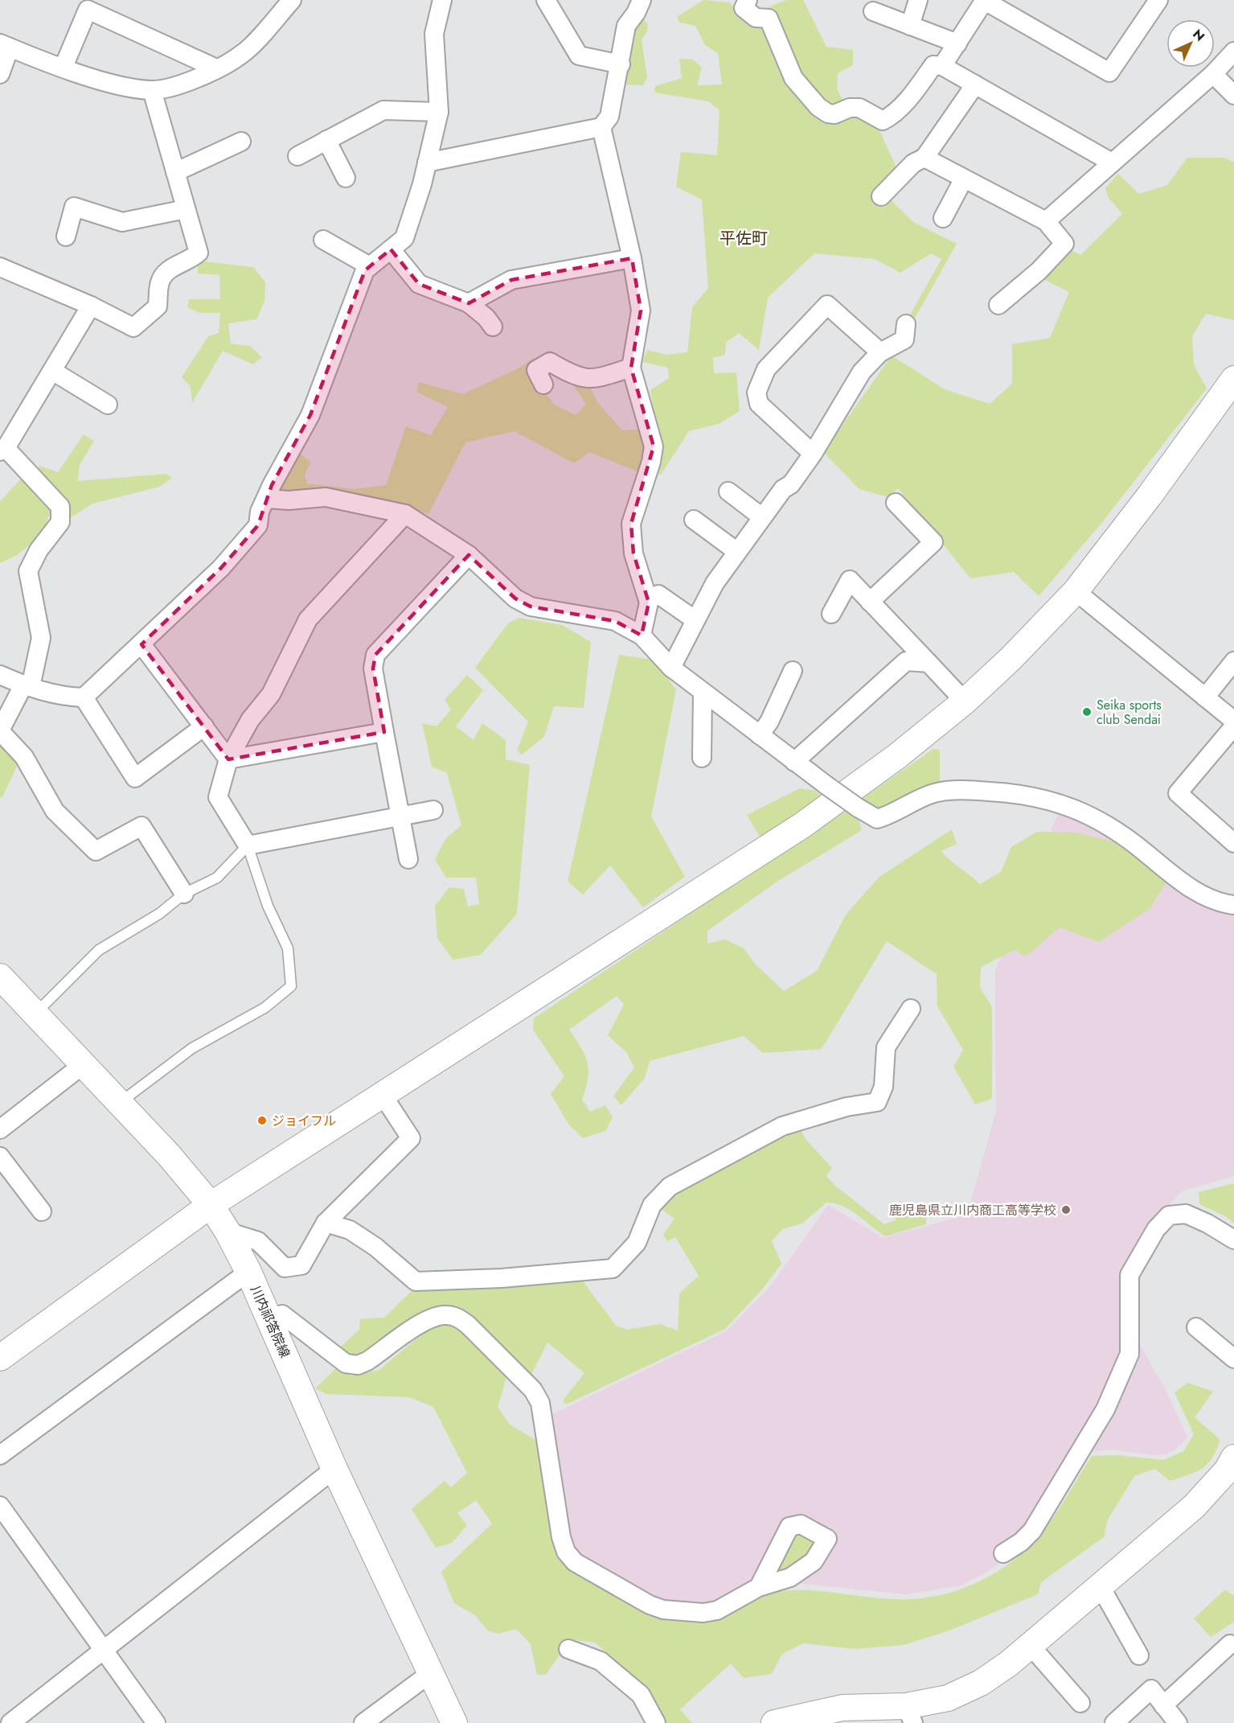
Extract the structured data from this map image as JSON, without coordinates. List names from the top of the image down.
{
  "streets": {
    "street": ["川内祁答院線"]
  },
  "districts": ["平佐町"],
  "places": ["Seika sports club Sendai", "ジョイフル", "鹿児島県立川内商工高等学校"],
  "north": "top right"
}
